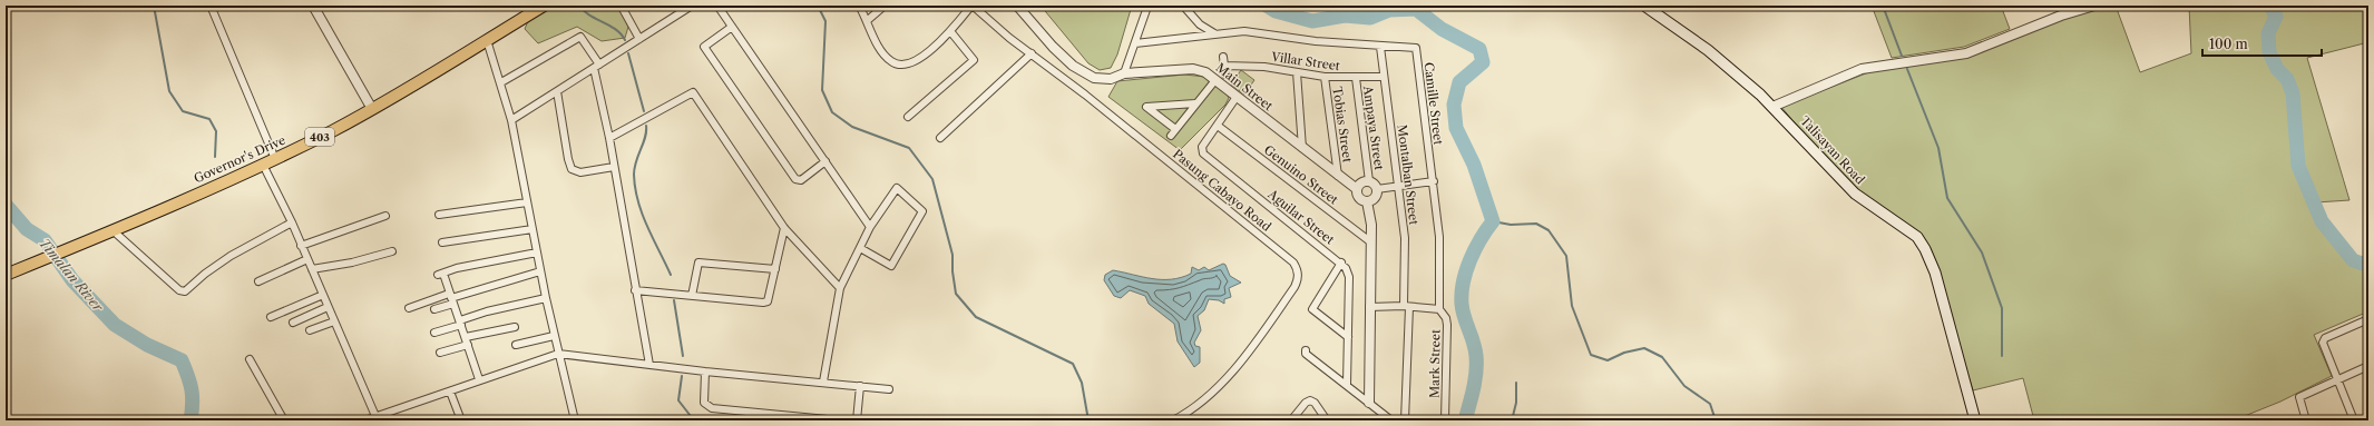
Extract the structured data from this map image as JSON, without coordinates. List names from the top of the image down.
{
  "streets": {
    "main road": ["403", "Talisayan Road", "Governor's Drive"],
    "street": [
      "Villar Street",
      "Main Street",
      "Camille Street",
      "Tobias Street",
      "Ampaya Street",
      "Genuino Street",
      "Montalban Street",
      "Pasung Cabayo Road",
      "Aguilar Street",
      "Mark Street"
    ]
  },
  "crossings": [
    ["Villar Street", "Tobias Street"],
    ["Villar Street", "Ampaya Street"],
    ["Villar Street", "Montalban Street"],
    ["Main Street", "Tobias Street"],
    ["Main Street", "Ampaya Street"],
    ["Main Street", "Genuino Street"],
    ["Main Street", "Aguilar Street"],
    ["Camille Street", "Montalban Street"],
    ["Camille Street", "Mark Street"],
    ["Genuino Street", "Aguilar Street"]
  ],
  "water": ["Timalan River"],
  "scale_bar": "100 m"
}
